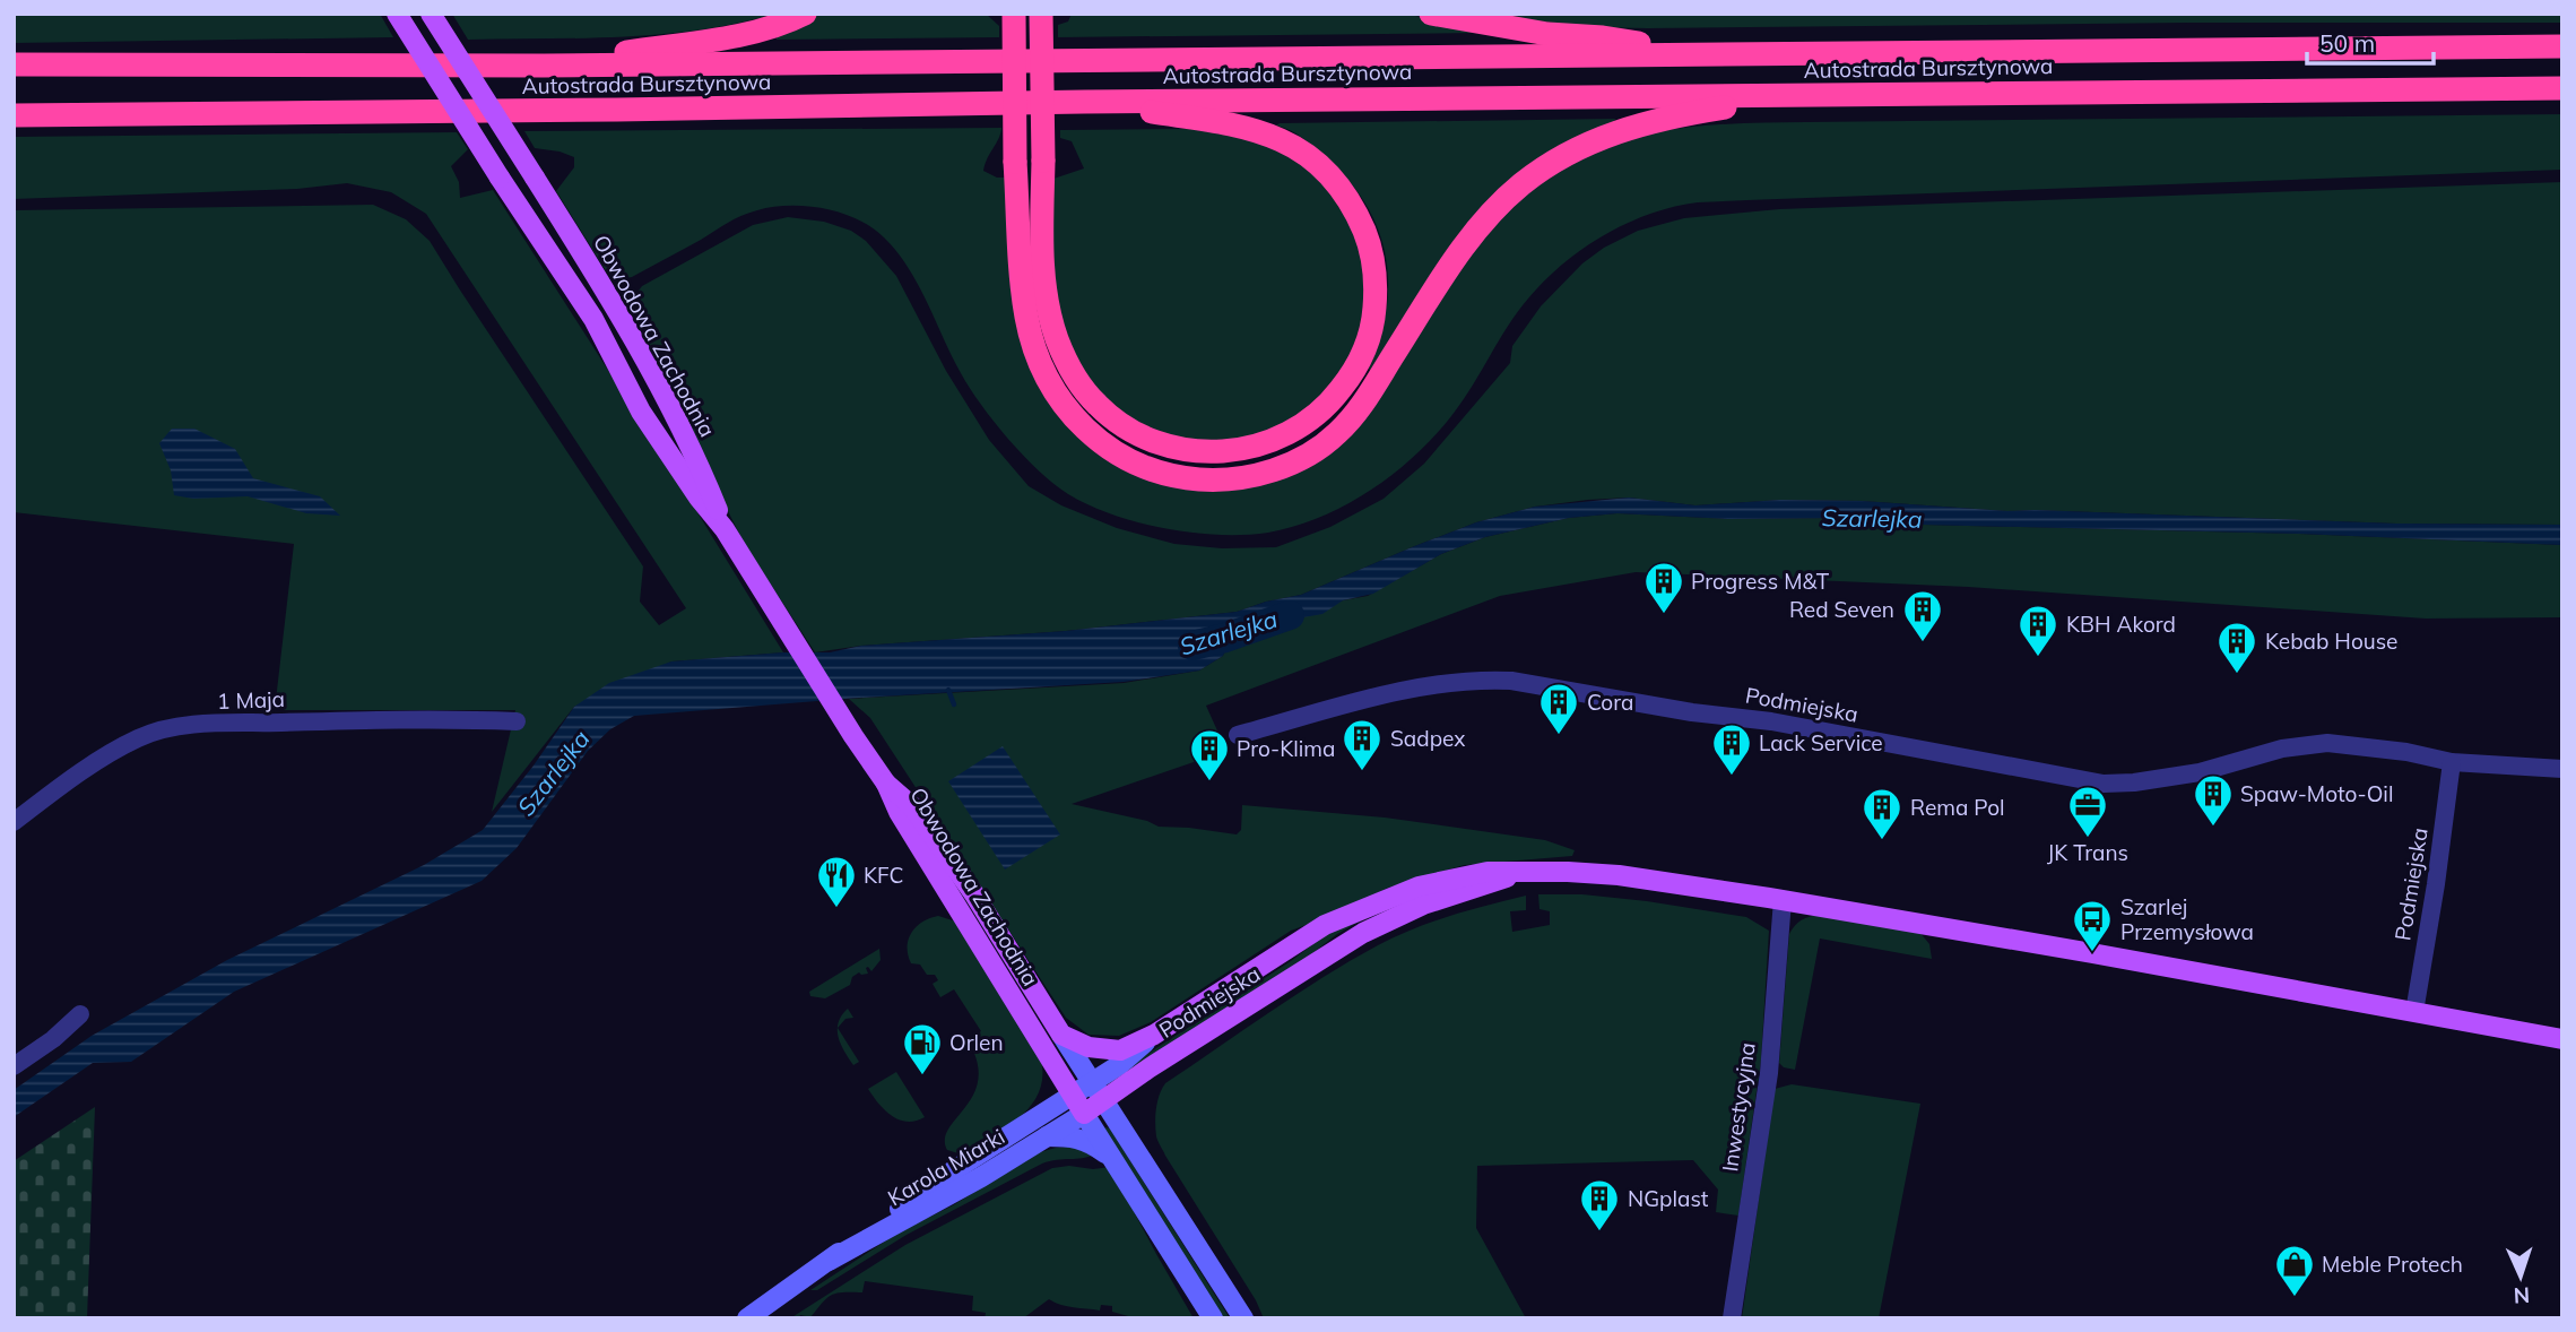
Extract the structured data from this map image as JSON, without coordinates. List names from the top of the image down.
{
  "streets": {
    "highway": ["Autostrada Bursztynowa"],
    "main road": ["Obwodowa Zachodnia", "Podmiejska"],
    "street": ["1 Maja", "Inwestycyjna", "Karola Miarki"]
  },
  "crossings": [
    ["Obwodowa Zachodnia", "Podmiejska"],
    ["Obwodowa Zachodnia", "Karola Miarki"],
    ["Podmiejska", "Inwestycyjna"],
    ["Podmiejska", "Karola Miarki"]
  ],
  "water": ["Szarlejka"],
  "places": {
    "building": [
      "Progress M&T",
      "Red Seven",
      "KBH Akord",
      "Kebab House",
      "Cora",
      "Sadpex",
      "Lack Service",
      "Pro-Klima",
      "Spaw-Moto-Oil",
      "Rema Pol",
      "NGplast"
    ],
    "office": ["JK Trans"],
    "restaurant": ["KFC"],
    "bus stop": ["Szarlej Przemysłowa"],
    "fuel station": ["Orlen"],
    "shop": ["Meble Protech"]
  },
  "scale_bar": "50 m",
  "north": "bottom"
}
